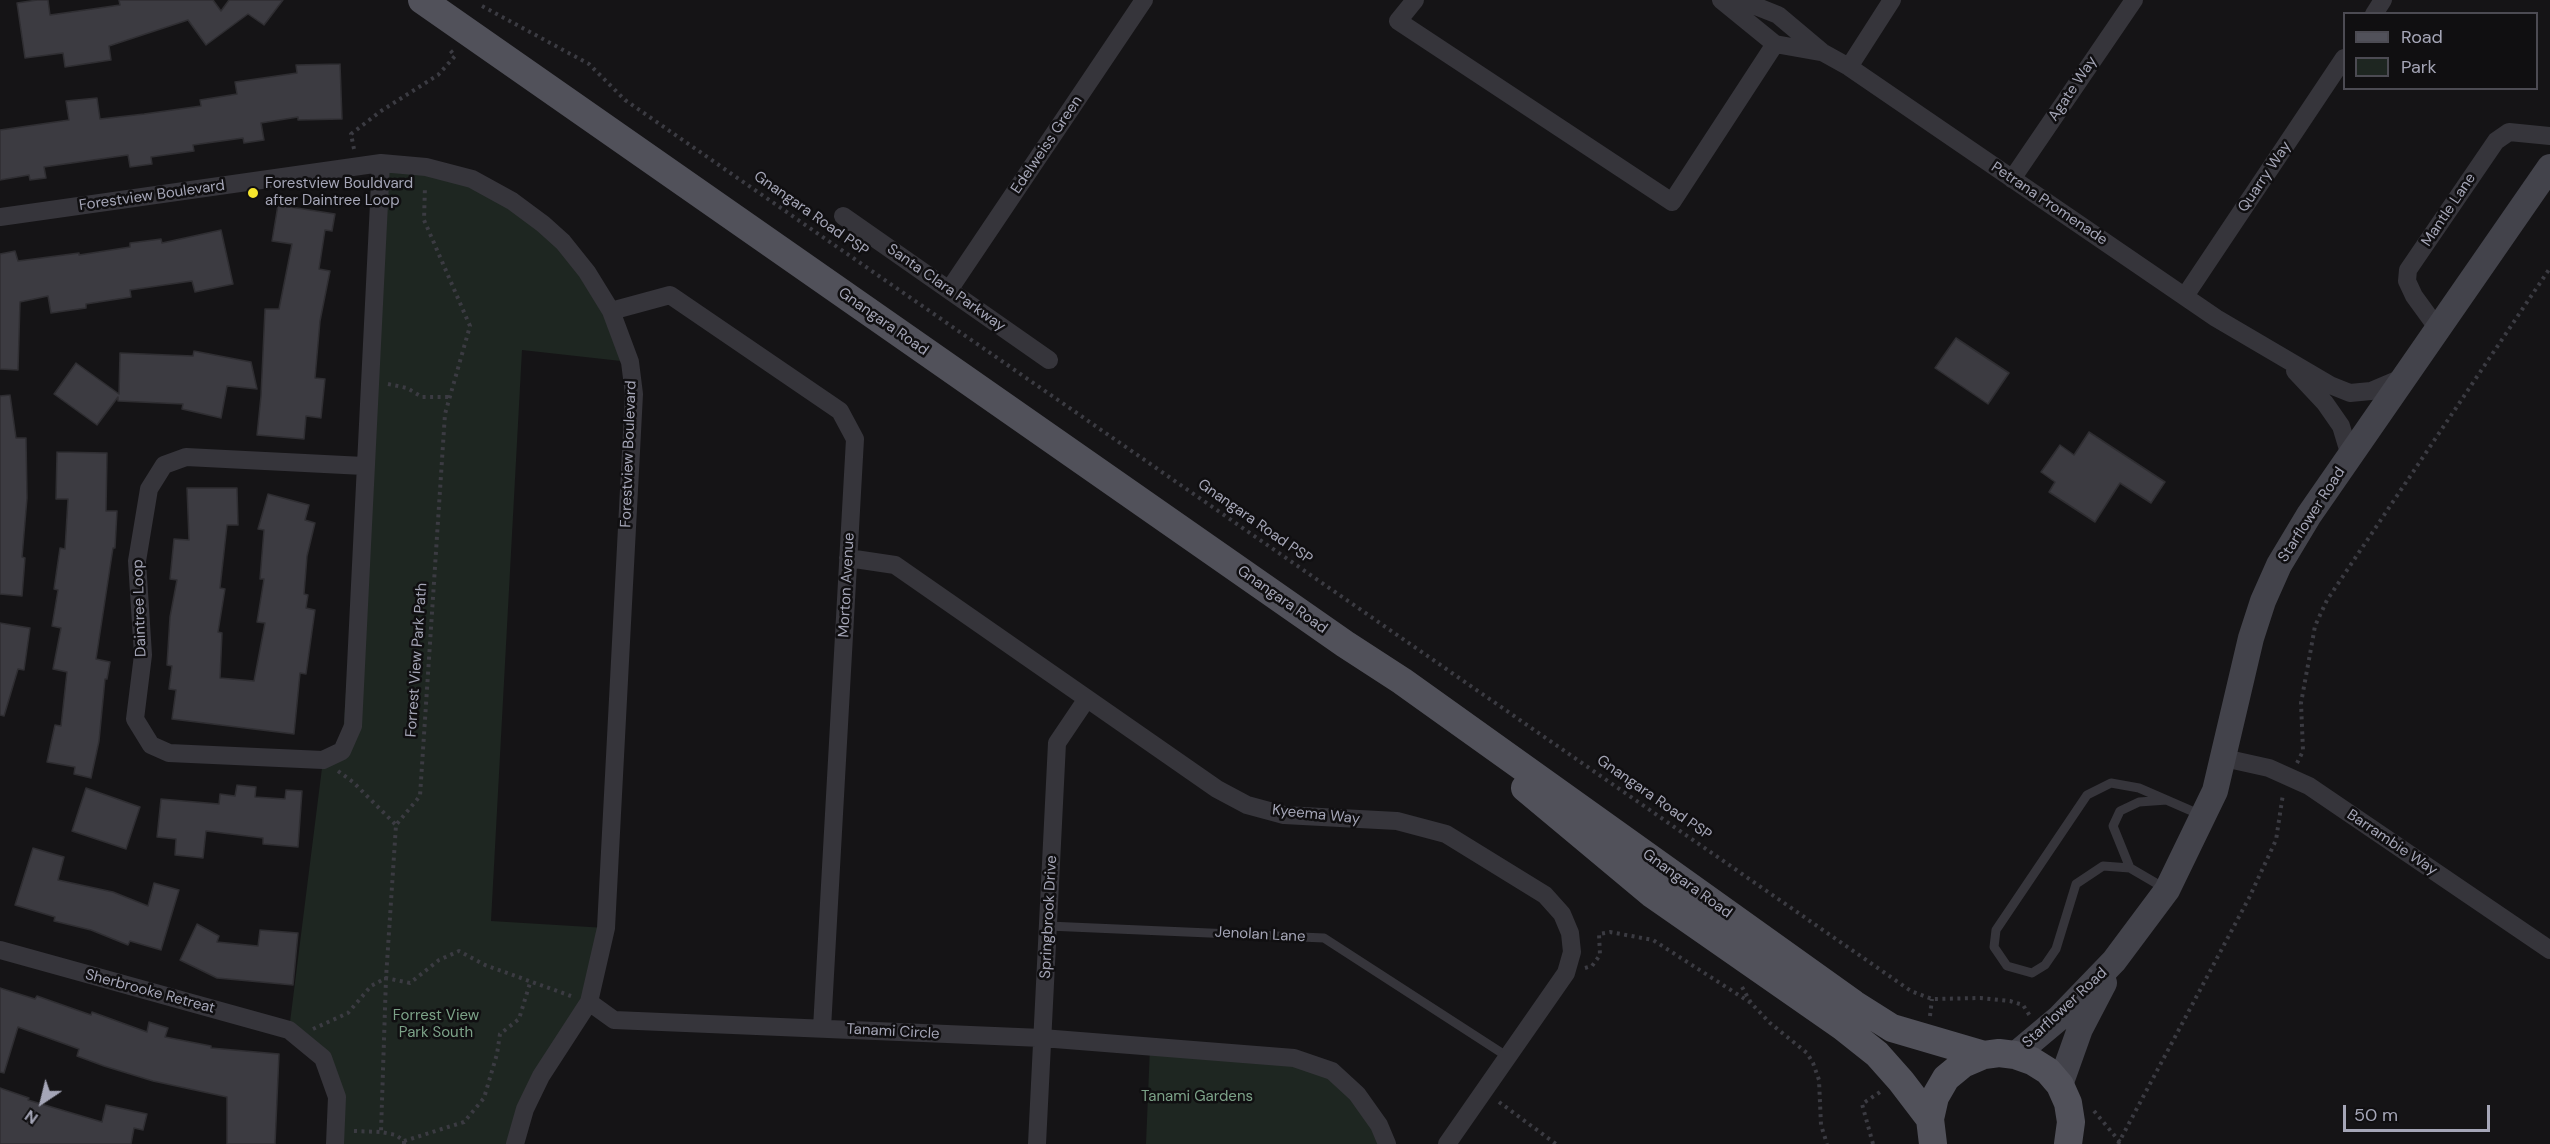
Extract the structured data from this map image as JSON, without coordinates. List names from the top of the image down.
{
  "streets": {
    "main road": ["Gnangara Road", "Starflower Road"],
    "street": [
      "Agate Way",
      "Edelweiss Green",
      "Quarry Way",
      "Forestview Boulevard",
      "Petrana Promenade",
      "Mantle Lane",
      "Santa Clara Parkway",
      "Morton Avenue",
      "Daintree Loop",
      "Kyeema Way",
      "Barrambie Way",
      "Springbrook Drive",
      "Sherbrooke Retreat",
      "Tanami Circle"
    ],
    "lane": ["Jenolan Lane"],
    "path": ["Gnangara Road PSP", "Forrest View Park Path"]
  },
  "crossings": [
    ["Agate Way", "Petrana Promenade"],
    ["Edelweiss Green", "Santa Clara Parkway"],
    ["Quarry Way", "Petrana Promenade"],
    ["Forestview Boulevard", "Morton Avenue"],
    ["Forestview Boulevard", "Forrest View Park Path"],
    ["Forestview Boulevard", "Tanami Circle"],
    ["Petrana Promenade", "Starflower Road"],
    ["Mantle Lane", "Starflower Road"],
    ["Starflower Road", "Barrambie Way"],
    ["Morton Avenue", "Kyeema Way"],
    ["Morton Avenue", "Tanami Circle"],
    ["Kyeema Way", "Springbrook Drive"],
    ["Kyeema Way", "Jenolan Lane"],
    ["Springbrook Drive", "Jenolan Lane"],
    ["Springbrook Drive", "Tanami Circle"]
  ],
  "parks": ["Forrest View Park South", "Tanami Gardens"],
  "places": ["Forestview Bouldvard after Daintree Loop"],
  "legend": ["Road", "Park"],
  "scale_bar": "50 m",
  "north": "bottom left"
}
